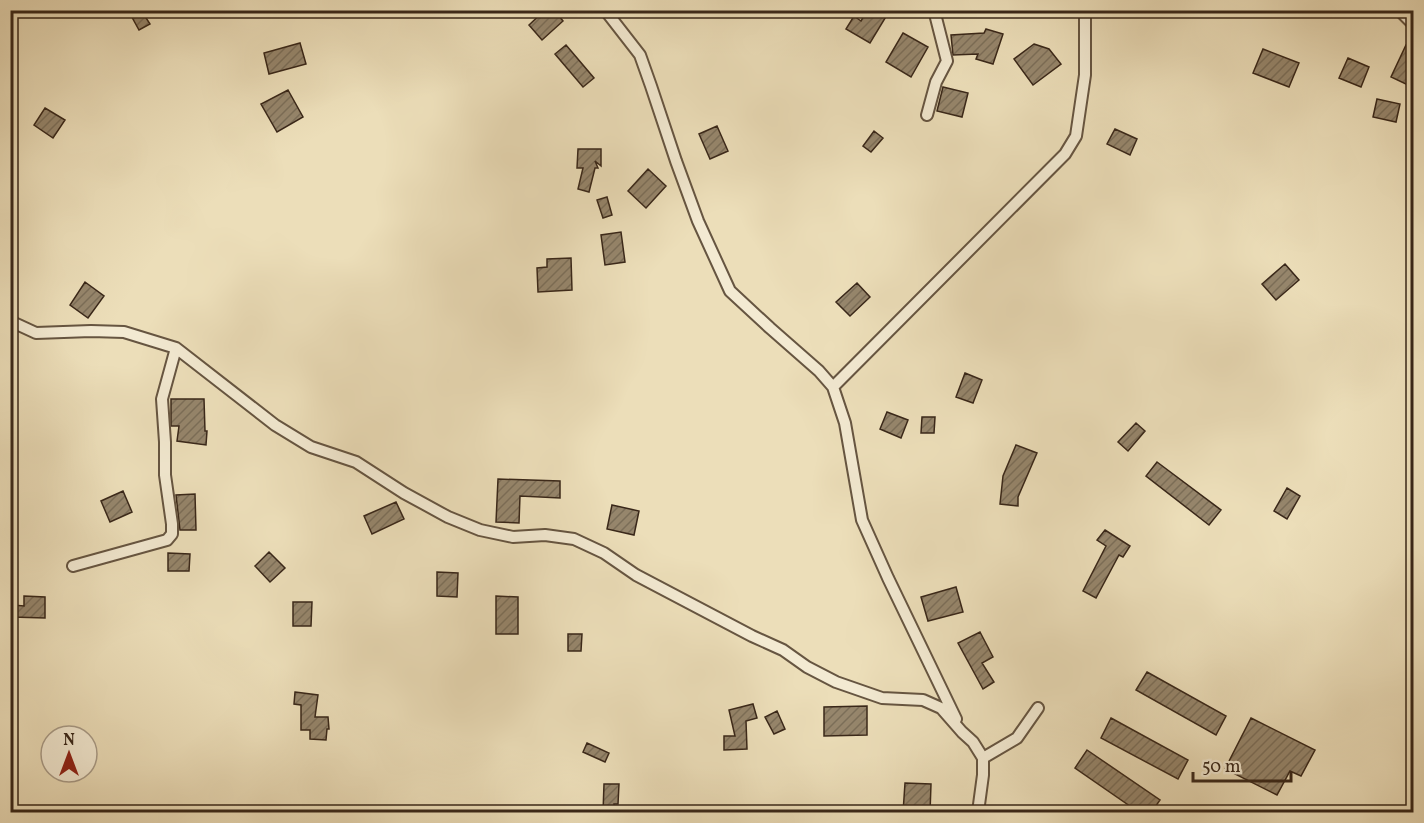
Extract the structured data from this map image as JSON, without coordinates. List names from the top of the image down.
{
  "scale_bar": "50 m",
  "north": "top"
}
